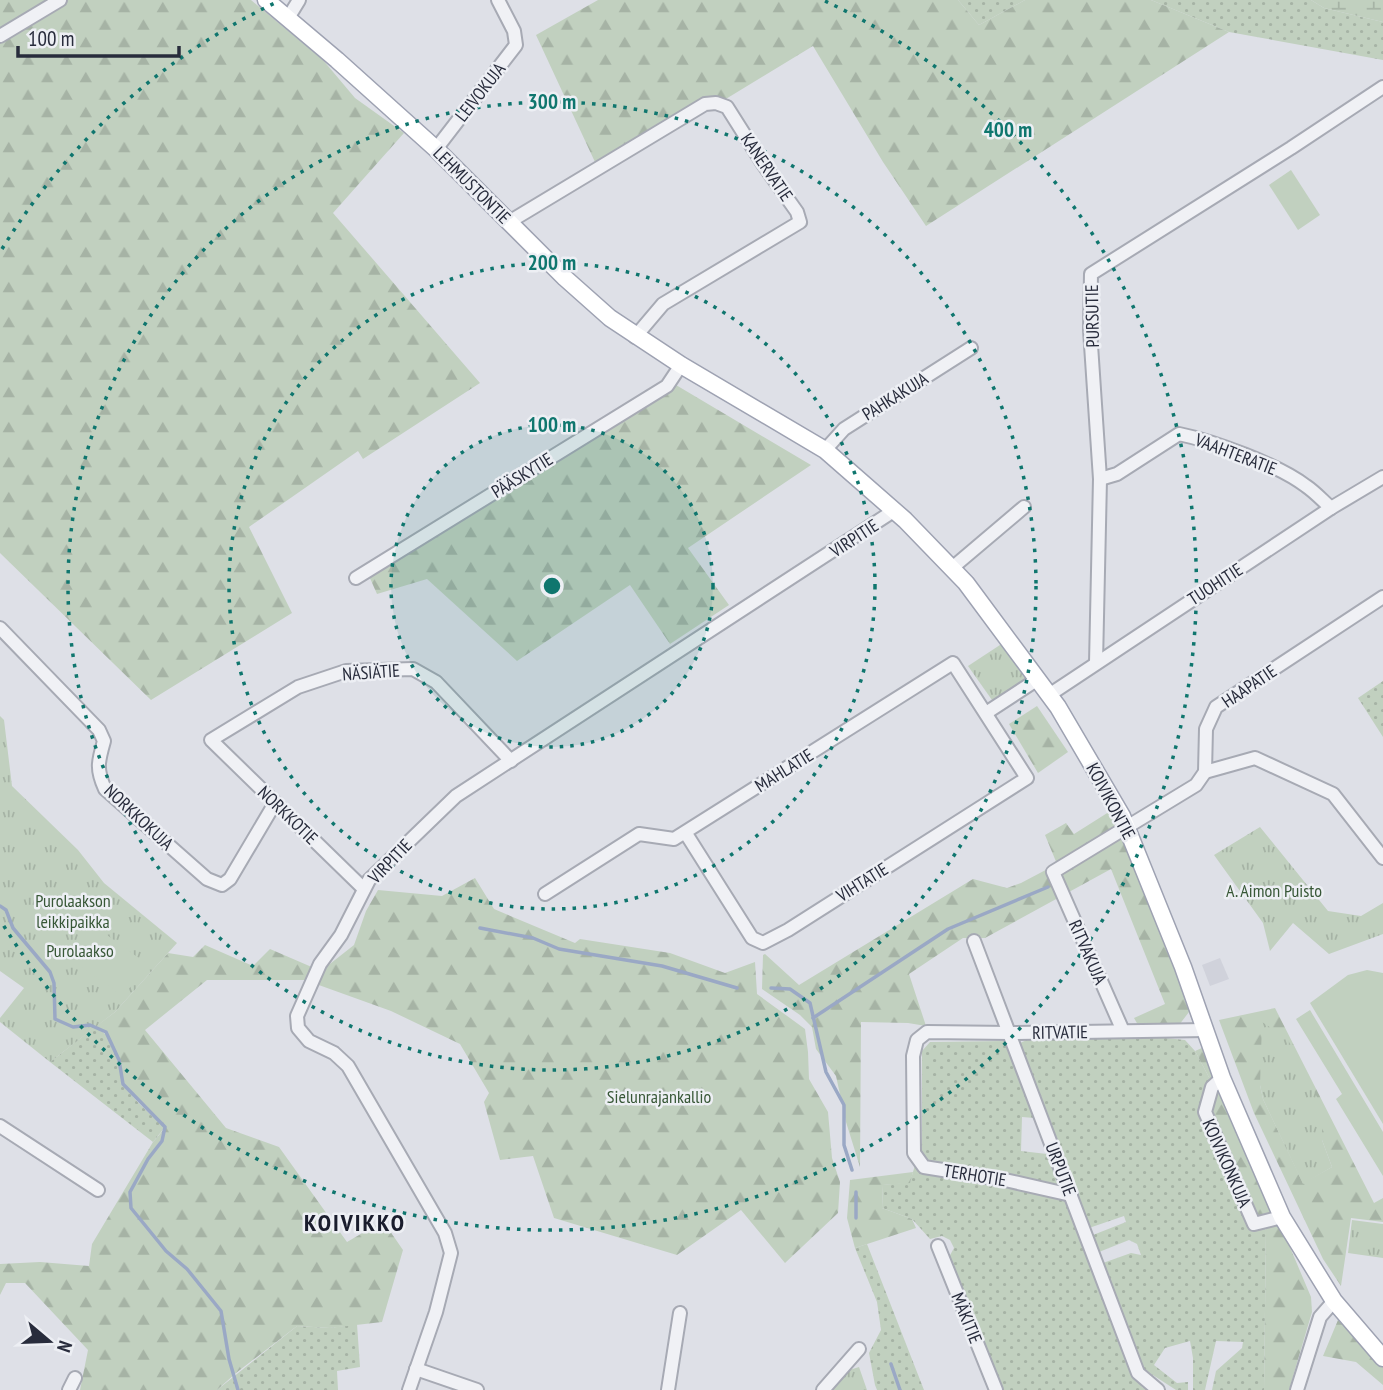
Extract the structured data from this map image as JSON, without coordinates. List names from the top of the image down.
{
  "streets": {
    "main road": ["LEHMUSTONTIE", "KOIVIKONTIE"],
    "street": [
      "LEIVOKUJA",
      "KANERVATIE",
      "PURSUTIE",
      "PAHKAKUJA",
      "VAAHTERATIE",
      "PÄÄSKYTIE",
      "VIRPITIE",
      "TUOHITIE",
      "NÄSIÄTIE",
      "HAAPATIE",
      "MAHLATIE",
      "NORKKOTIE",
      "NORKKOKUJA",
      "VIHTATIE",
      "RITVAKUJA",
      "RITVATIE",
      "KOIVIKONKUJA",
      "URPUTIE",
      "TERHOTIE",
      "MÄKITIE"
    ]
  },
  "crossings": [
    ["LEIVOKUJA", "LEHMUSTONTIE"],
    ["KANERVATIE", "LEHMUSTONTIE"],
    ["LEHMUSTONTIE", "PÄÄSKYTIE"],
    ["LEHMUSTONTIE", "KOIVIKONTIE"],
    ["PURSUTIE", "VAAHTERATIE"],
    ["PURSUTIE", "TUOHITIE"],
    ["PAHKAKUJA", "KOIVIKONTIE"],
    ["VAAHTERATIE", "TUOHITIE"],
    ["PÄÄSKYTIE", "KOIVIKONTIE"],
    ["VIRPITIE", "NÄSIÄTIE"],
    ["VIRPITIE", "KOIVIKONTIE"],
    ["VIRPITIE", "NORKKOTIE"],
    ["TUOHITIE", "KOIVIKONTIE"],
    ["NÄSIÄTIE", "NORKKOTIE"],
    ["MAHLATIE", "VIHTATIE"],
    ["KOIVIKONTIE", "RITVAKUJA"],
    ["KOIVIKONTIE", "RITVATIE"],
    ["KOIVIKONTIE", "KOIVIKONKUJA"],
    ["NORKKOTIE", "NORKKOKUJA"],
    ["RITVAKUJA", "RITVATIE"],
    ["RITVATIE", "URPUTIE"],
    ["RITVATIE", "TERHOTIE"],
    ["URPUTIE", "TERHOTIE"]
  ],
  "districts": ["KOIVIKKO"],
  "parks": [
    "A. Aimon Puisto",
    "Purolaakson leikkipaikka",
    "Purolaakso",
    "Sielunrajankallio"
  ],
  "scale_bar": "100 m",
  "north": "right",
  "rings": [
    "300 m",
    "400 m",
    "200 m",
    "100 m"
  ]
}
